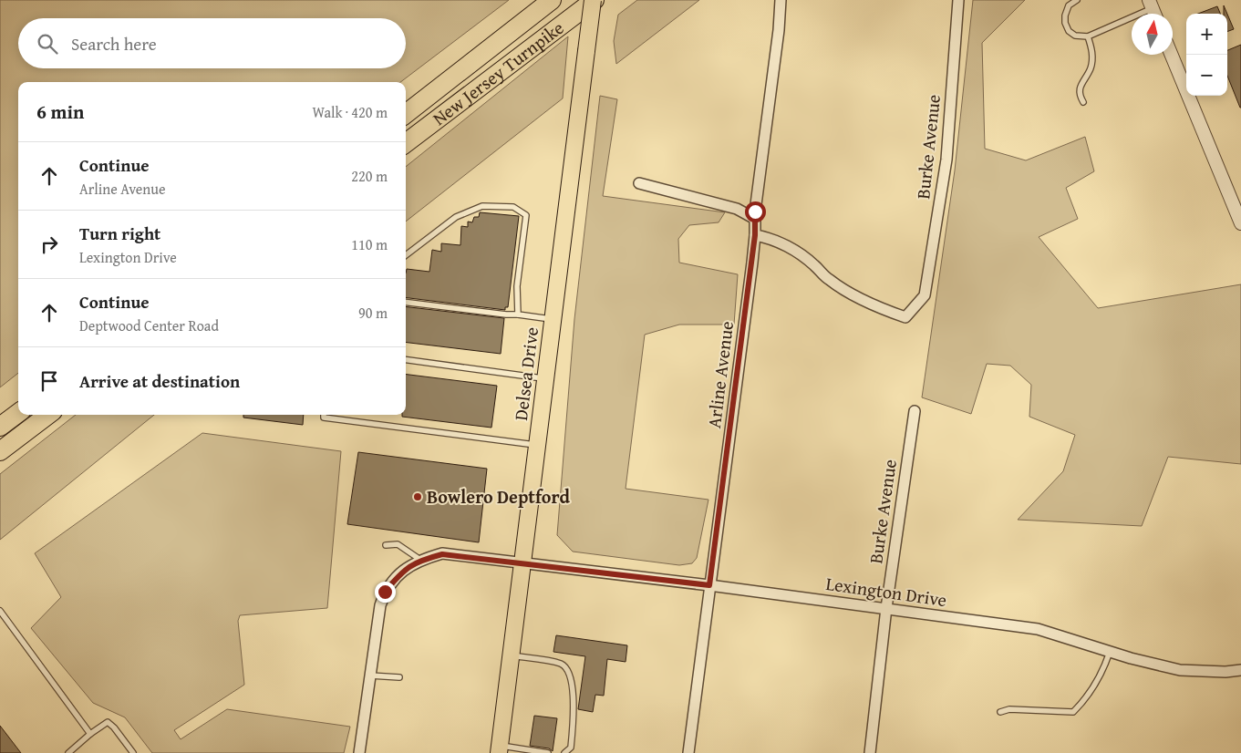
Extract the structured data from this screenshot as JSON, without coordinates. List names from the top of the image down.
{
  "streets": {
    "highway": ["New Jersey Turnpike"],
    "main road": ["Delsea Drive"],
    "street": ["Burke Avenue", "Arline Avenue", "Lexington Drive"]
  },
  "crossings": [
    ["New Jersey Turnpike", "Delsea Drive"],
    ["Burke Avenue", "Arline Avenue"],
    ["Burke Avenue", "Lexington Drive"],
    ["Delsea Drive", "Lexington Drive"],
    ["Arline Avenue", "Lexington Drive"]
  ],
  "places": ["Bowlero Deptford"],
  "north": "top",
  "page": {
    "map_buttons": ["+", "−"],
    "search": "Search here",
    "heading": ["6 min", "Walk · 420 m"],
    "list": [
      ["Continue", "Arline Avenue", "220 m"],
      ["Turn right", "Lexington Drive", "110 m"],
      ["Continue", "Deptwood Center Road", "90 m"],
      "Arrive at destination"
    ]
  }
}
